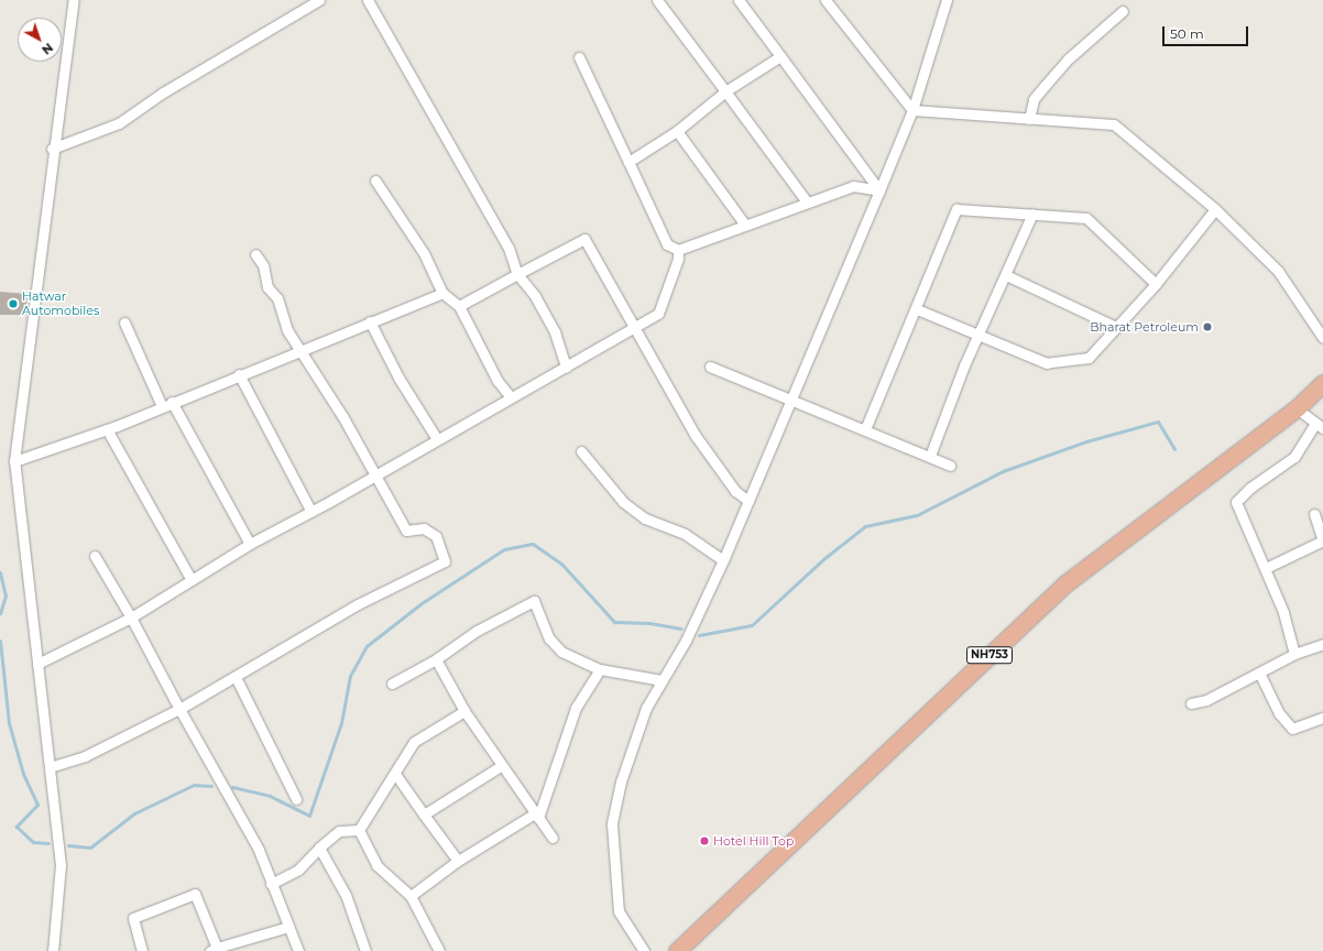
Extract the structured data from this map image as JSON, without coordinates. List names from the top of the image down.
{
  "streets": {
    "highway": ["NH753"]
  },
  "places": ["Hatwar Automobiles", "Bharat Petroleum", "Hotel Hill Top"],
  "scale_bar": "50 m",
  "north": "bottom right"
}
